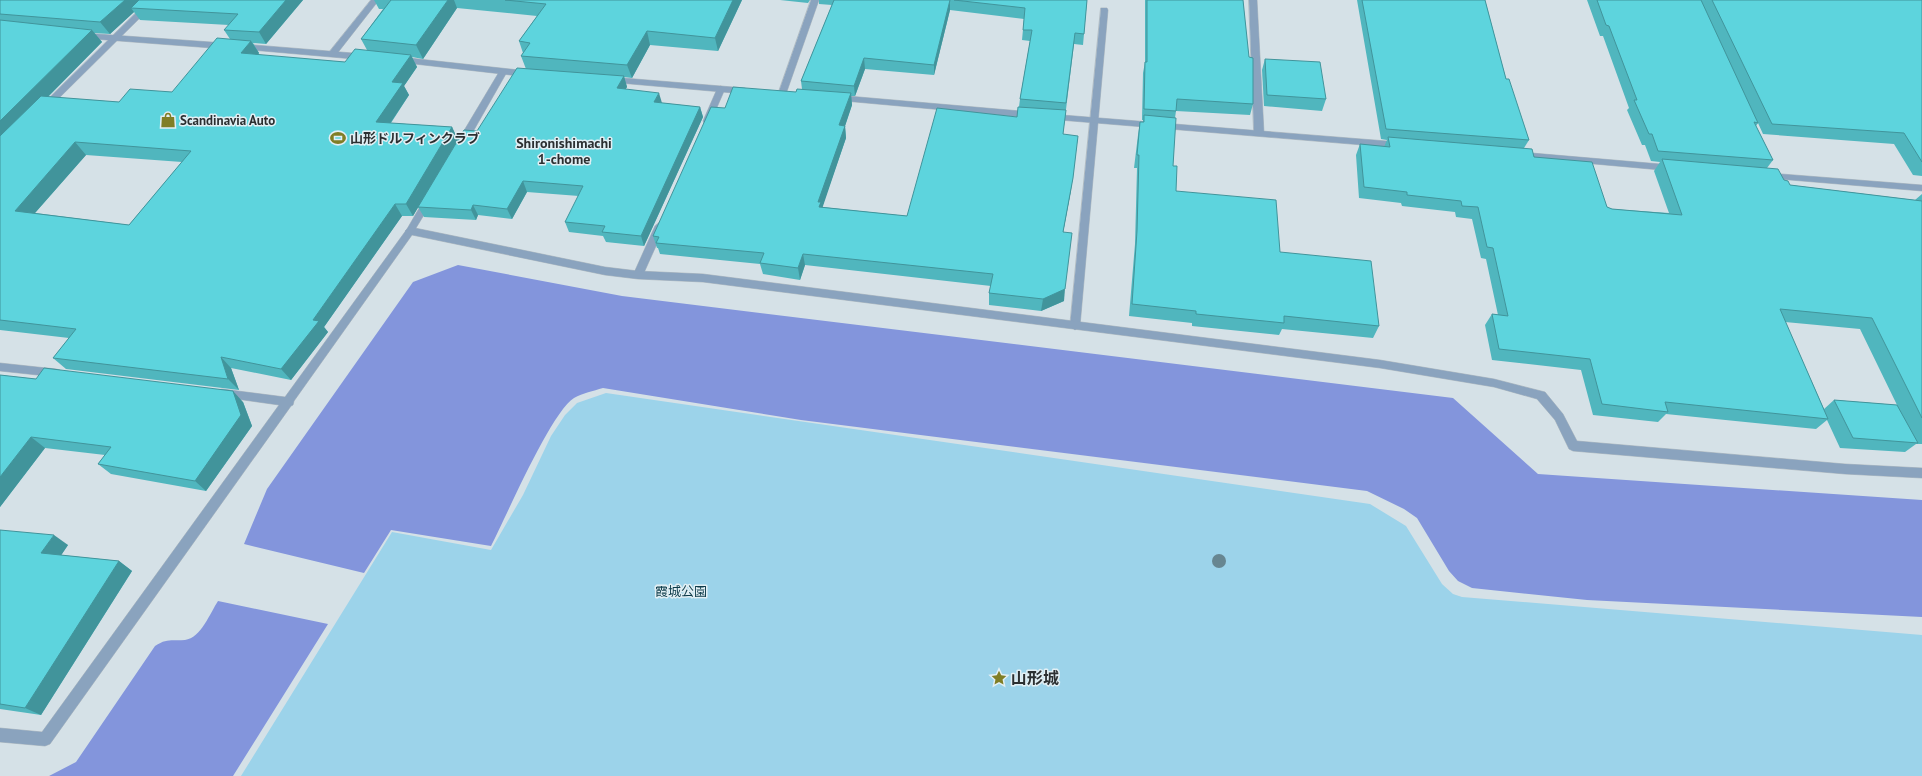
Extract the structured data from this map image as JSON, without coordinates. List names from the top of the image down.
{
  "districts": ["Shironishimachi 1-chome"],
  "parks": ["霞城公園"],
  "places": {
    "shop": ["Scandinavia Auto"],
    "sports": ["山形ドルフィンクラブ"],
    "place": ["山形城"]
  }
}
